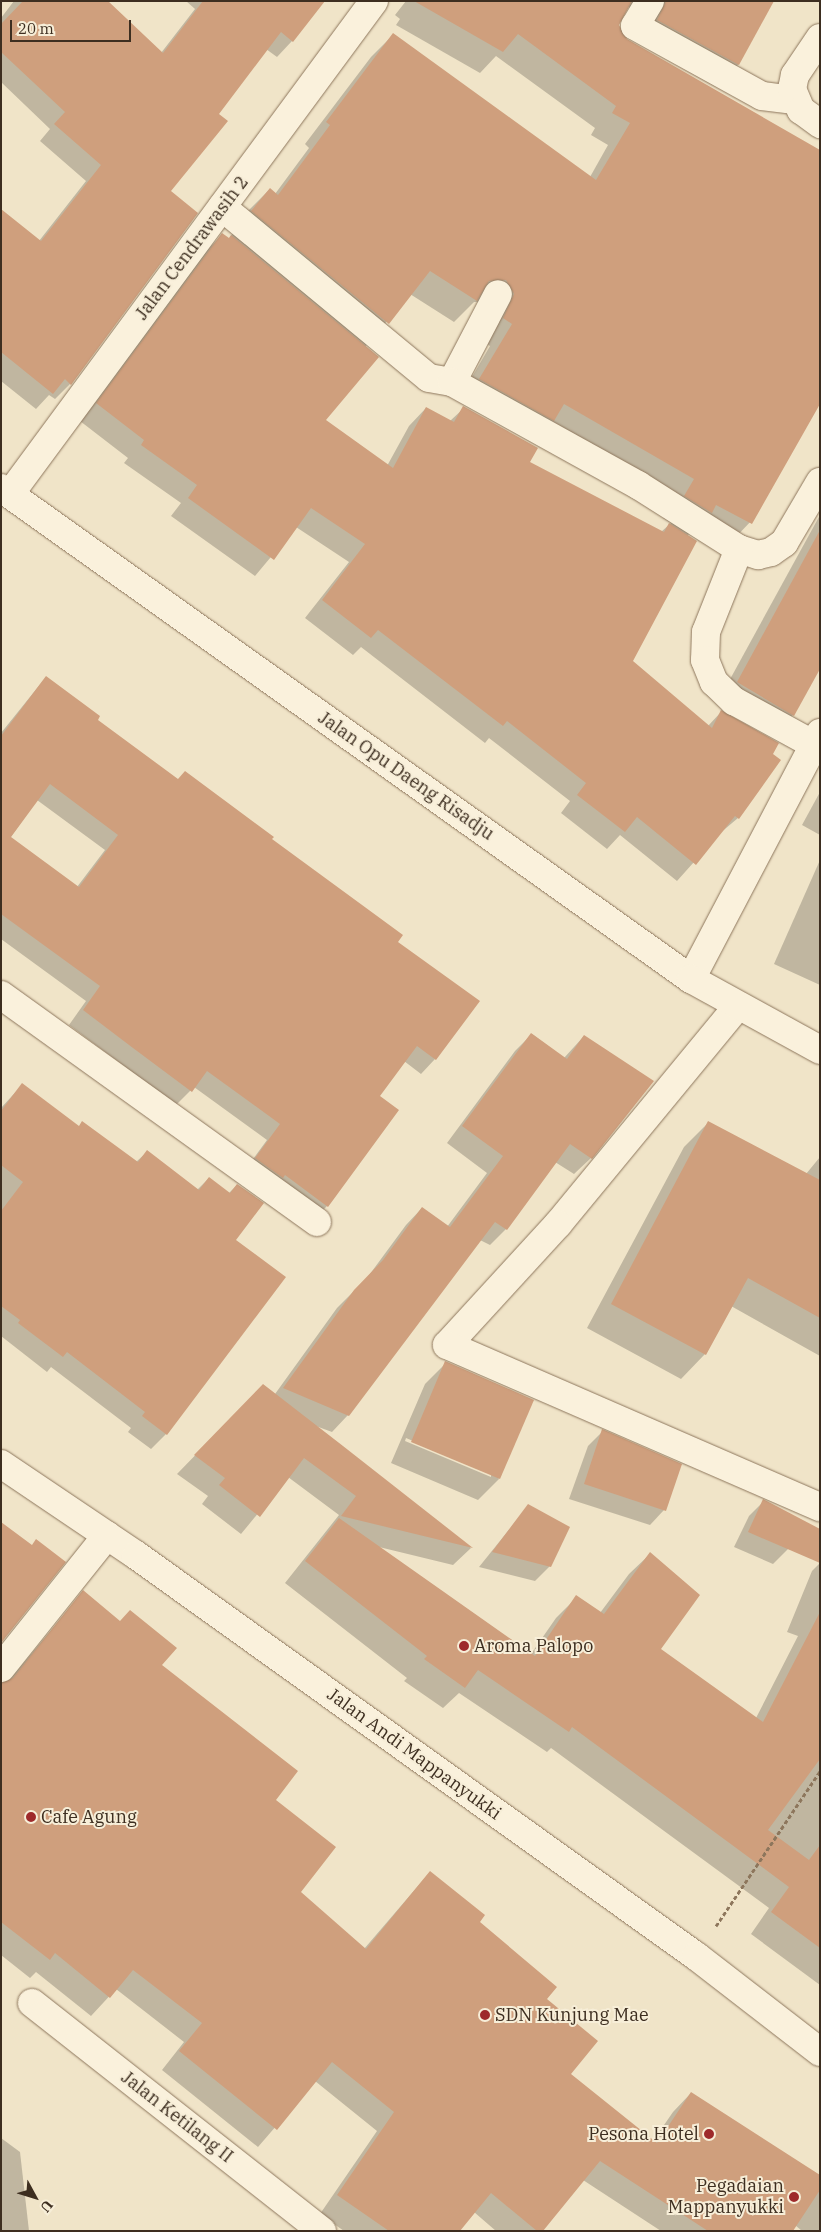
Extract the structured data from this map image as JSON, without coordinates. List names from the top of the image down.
{
  "streets": {
    "street": [
      "Jalan Cendrawasih 2",
      "Jalan Opu Daeng Risadju",
      "Jalan Andi Mappanyukki",
      "Jalan Ketilang II"
    ]
  },
  "crossings": [
    ["Jalan Cendrawasih 2", "Jalan Opu Daeng Risadju"]
  ],
  "places": [
    "Aroma Palopo",
    "Cafe Agung",
    "SDN Kunjung Mae",
    "Pesona Hotel",
    "Pegadaian Mappanyukki"
  ],
  "scale_bar": "20 m",
  "north": "bottom right"
}
